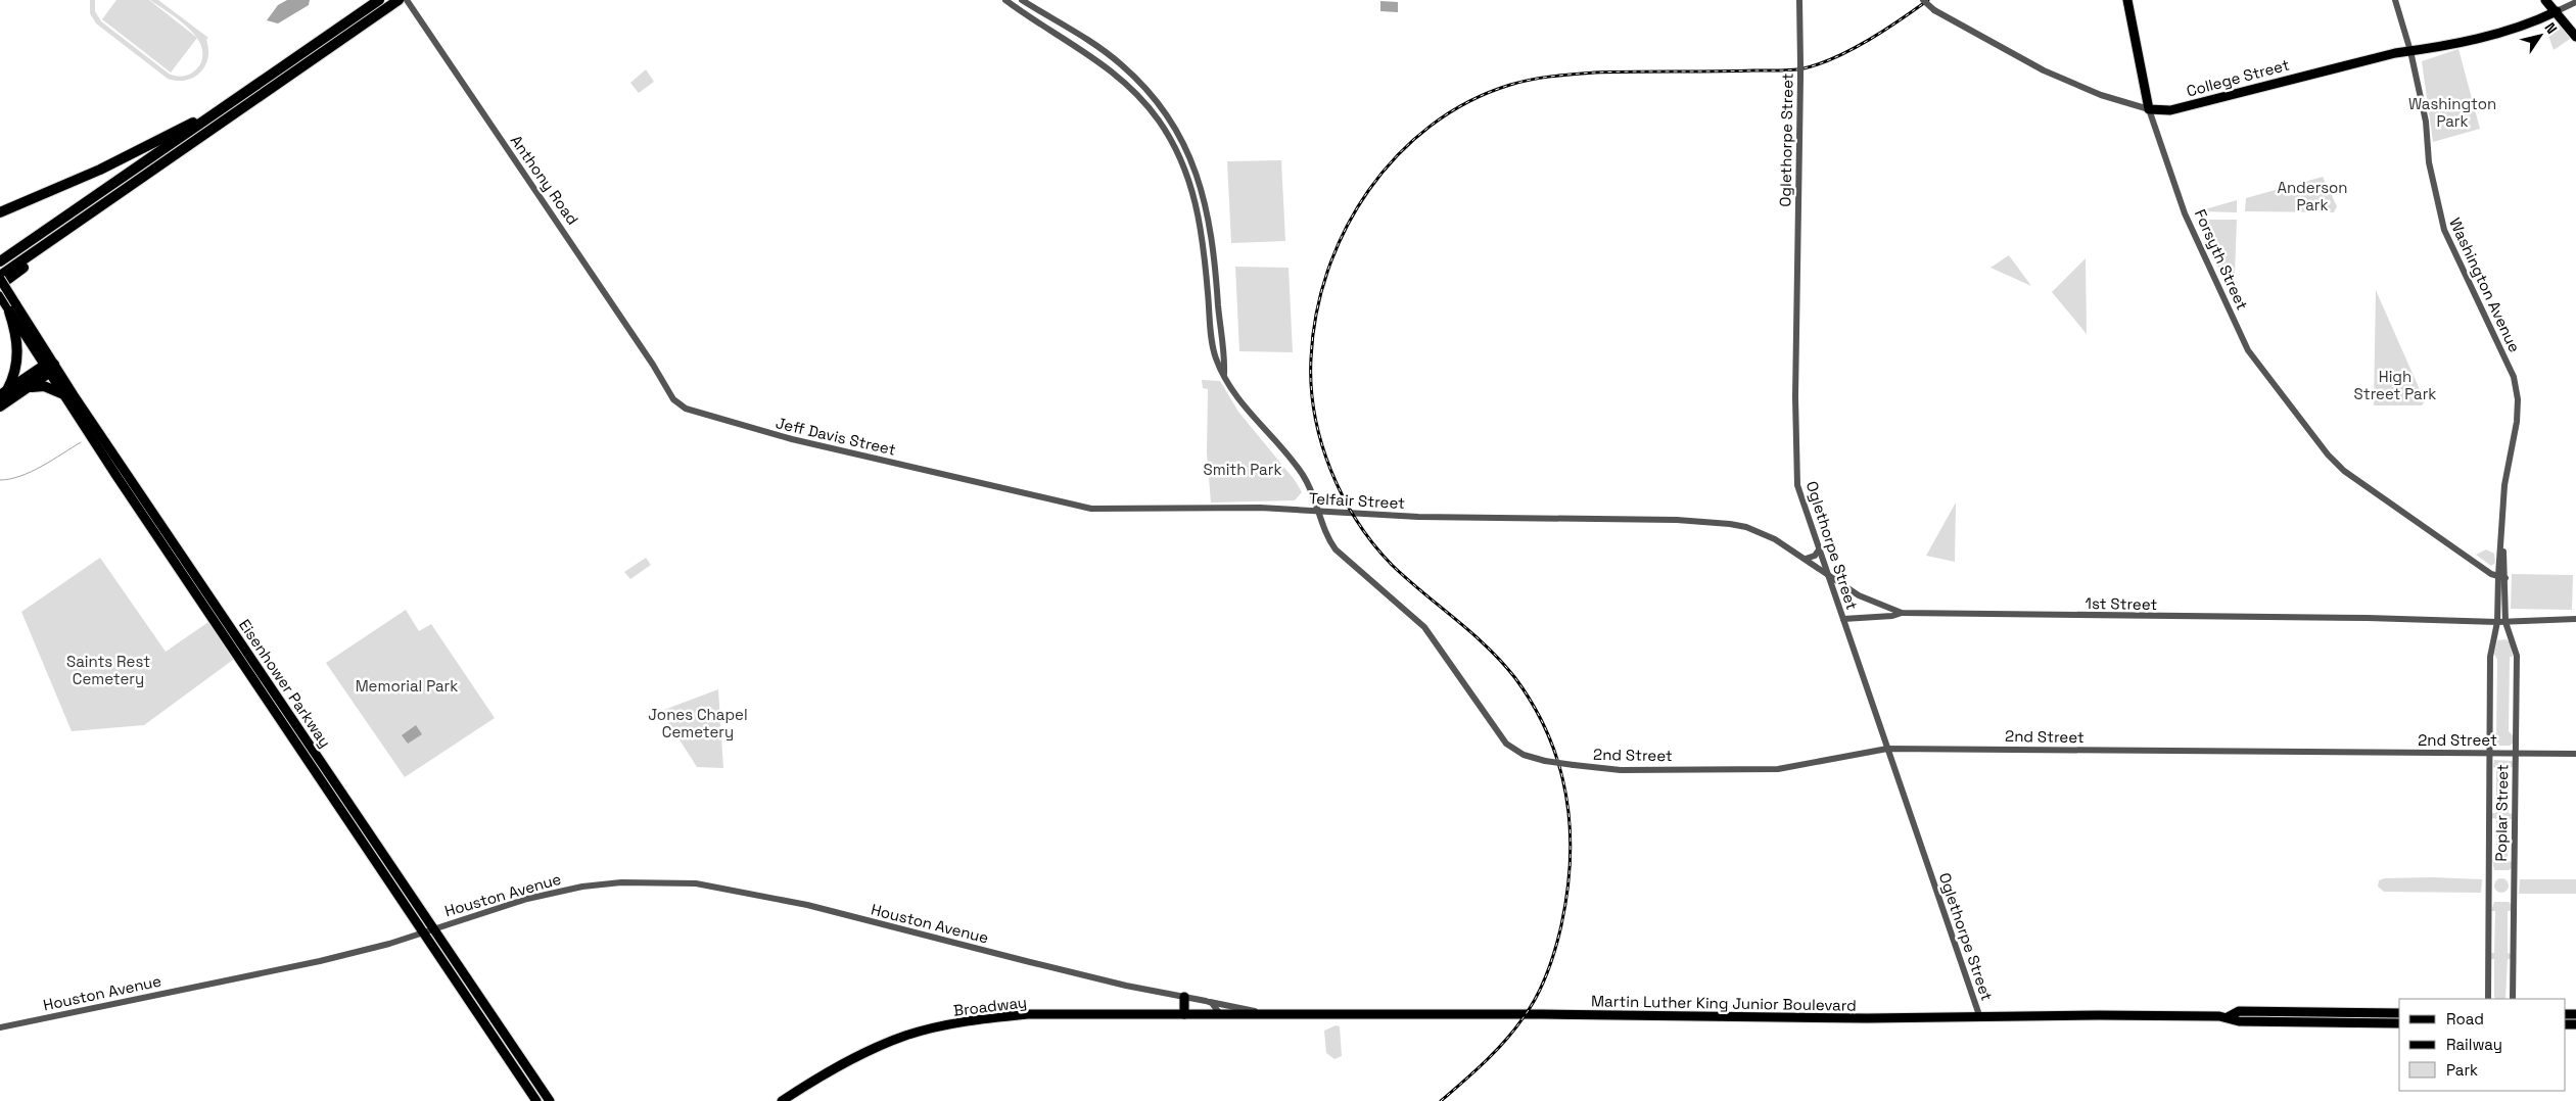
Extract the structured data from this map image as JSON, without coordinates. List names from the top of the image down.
{
  "streets": {
    "main road": [
      "College Street",
      "Forsyth Street",
      "Eisenhower Parkway",
      "Martin Luther King Junior Boulevard",
      "Broadway"
    ],
    "street": [
      "Oglethorpe Street",
      "Anthony Road",
      "Washington Avenue",
      "Jeff Davis Street",
      "Telfair Street",
      "1st Street",
      "2nd Street",
      "Poplar Street",
      "Houston Avenue"
    ]
  },
  "crossings": [
    ["College Street", "Forsyth Street"],
    ["College Street", "Washington Avenue"],
    ["Oglethorpe Street", "1st Street"],
    ["Oglethorpe Street", "2nd Street"],
    ["Oglethorpe Street", "Martin Luther King Junior Boulevard"],
    ["Anthony Road", "Jeff Davis Street"],
    ["Forsyth Street", "Poplar Street"],
    ["Washington Avenue", "Poplar Street"],
    ["Jeff Davis Street", "Telfair Street"],
    ["Telfair Street", "1st Street"],
    ["Telfair Street", "2nd Street"],
    ["1st Street", "Poplar Street"],
    ["Eisenhower Parkway", "Houston Avenue"],
    ["2nd Street", "Poplar Street"],
    ["Houston Avenue", "Martin Luther King Junior Boulevard"],
    ["Martin Luther King Junior Boulevard", "Broadway"]
  ],
  "parks": [
    "Washington Park",
    "Anderson Park",
    "High Street Park",
    "Smith Park",
    "Saints Rest Cemetery",
    "Memorial Park",
    "Jones Chapel Cemetery"
  ],
  "legend": ["Road", "Railway", "Park"],
  "north": "top right"
}
